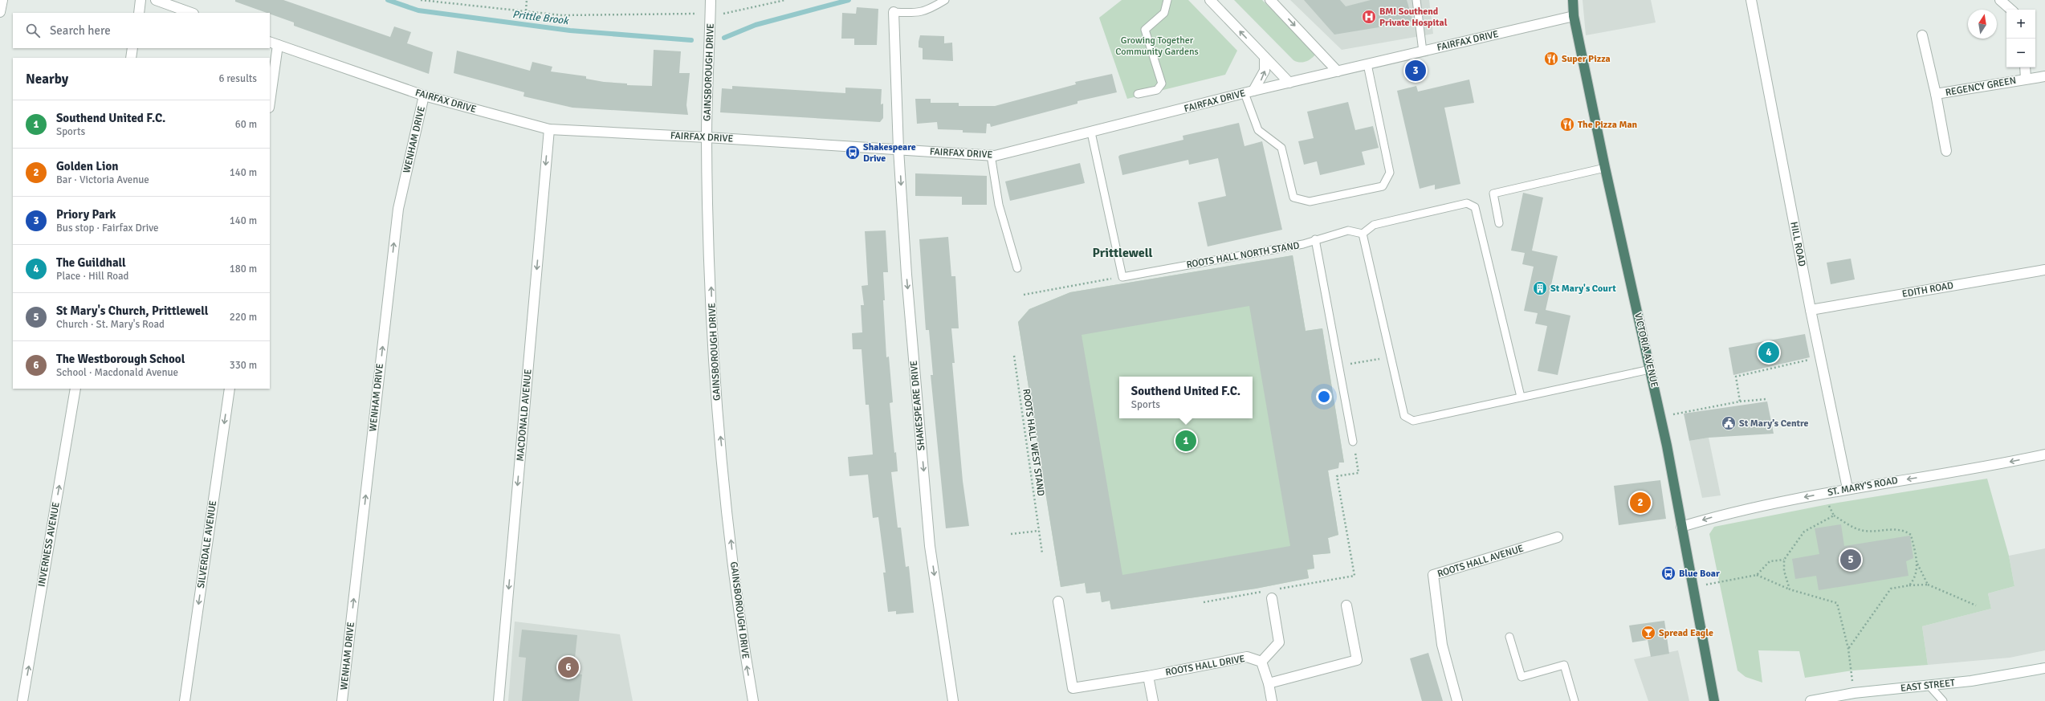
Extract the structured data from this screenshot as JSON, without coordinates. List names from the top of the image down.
{
  "streets": {
    "highway": ["VICTORIA AVENUE"],
    "street": [
      "FAIRFAX DRIVE",
      "GAINSBOROUGH DRIVE",
      "REGENCY GREEN",
      "WENHAM DRIVE",
      "HILL ROAD",
      "EDITH ROAD",
      "SHAKESPEARE DRIVE",
      "MACDONALD AVENUE",
      "ST. MARY'S ROAD",
      "INVERNESS AVENUE",
      "SILVERDALE AVENUE",
      "ROOTS HALL AVENUE",
      "ROOTS HALL DRIVE",
      "EAST STREET"
    ],
    "lane": ["ROOTS HALL NORTH STAND"],
    "path": ["ROOTS HALL WEST STAND"]
  },
  "crossings": [
    ["FAIRFAX DRIVE", "GAINSBOROUGH DRIVE"],
    ["FAIRFAX DRIVE", "WENHAM DRIVE"],
    ["FAIRFAX DRIVE", "VICTORIA AVENUE"],
    ["FAIRFAX DRIVE", "SHAKESPEARE DRIVE"],
    ["FAIRFAX DRIVE", "MACDONALD AVENUE"],
    ["HILL ROAD", "EDITH ROAD"],
    ["HILL ROAD", "ST. MARY'S ROAD"],
    ["VICTORIA AVENUE", "ST. MARY'S ROAD"]
  ],
  "one_way": [
    "GAINSBOROUGH DRIVE",
    "WENHAM DRIVE",
    "SHAKESPEARE DRIVE",
    "MACDONALD AVENUE",
    "ST. MARY'S ROAD",
    "INVERNESS AVENUE",
    "SILVERDALE AVENUE"
  ],
  "districts": ["Prittlewell"],
  "water": ["Prittle Brook"],
  "parks": ["Growing Together Community Gardens"],
  "places": {
    "hospital": ["BMI Southend Private Hospital"],
    "restaurant": ["Super Pizza", "The Pizza Man"],
    "bus stop": ["Shakespeare Drive", "Blue Boar"],
    "building": ["St Mary's Court"],
    "public building": ["St Mary’s Centre"],
    "bar": ["Spread Eagle"]
  },
  "north": "top",
  "page": {
    "map_buttons": ["+", "−"],
    "search": "Search here",
    "heading": ["Nearby", "6 results"],
    "pins": [
      "3",
      "4",
      "1",
      "2",
      "5",
      "6"
    ],
    "list": [
      {
        "mark": "1",
        "name": "Southend United F.C.",
        "note": "Sports",
        "value": "60 m"
      },
      {
        "mark": "2",
        "name": "Golden Lion",
        "note": "Bar · Victoria Avenue",
        "value": "140 m"
      },
      {
        "mark": "3",
        "name": "Priory Park",
        "note": "Bus stop · Fairfax Drive",
        "value": "140 m"
      },
      {
        "mark": "4",
        "name": "The Guildhall",
        "note": "Place · Hill Road",
        "value": "180 m"
      },
      {
        "mark": "5",
        "name": "St Mary's Church, Prittlewell",
        "note": "Church · St. Mary's Road",
        "value": "220 m"
      },
      {
        "mark": "6",
        "name": "The Westborough School",
        "note": "School · Macdonald Avenue",
        "value": "330 m"
      }
    ],
    "popup": ["Southend United F.C.", "Sports"]
  }
}
